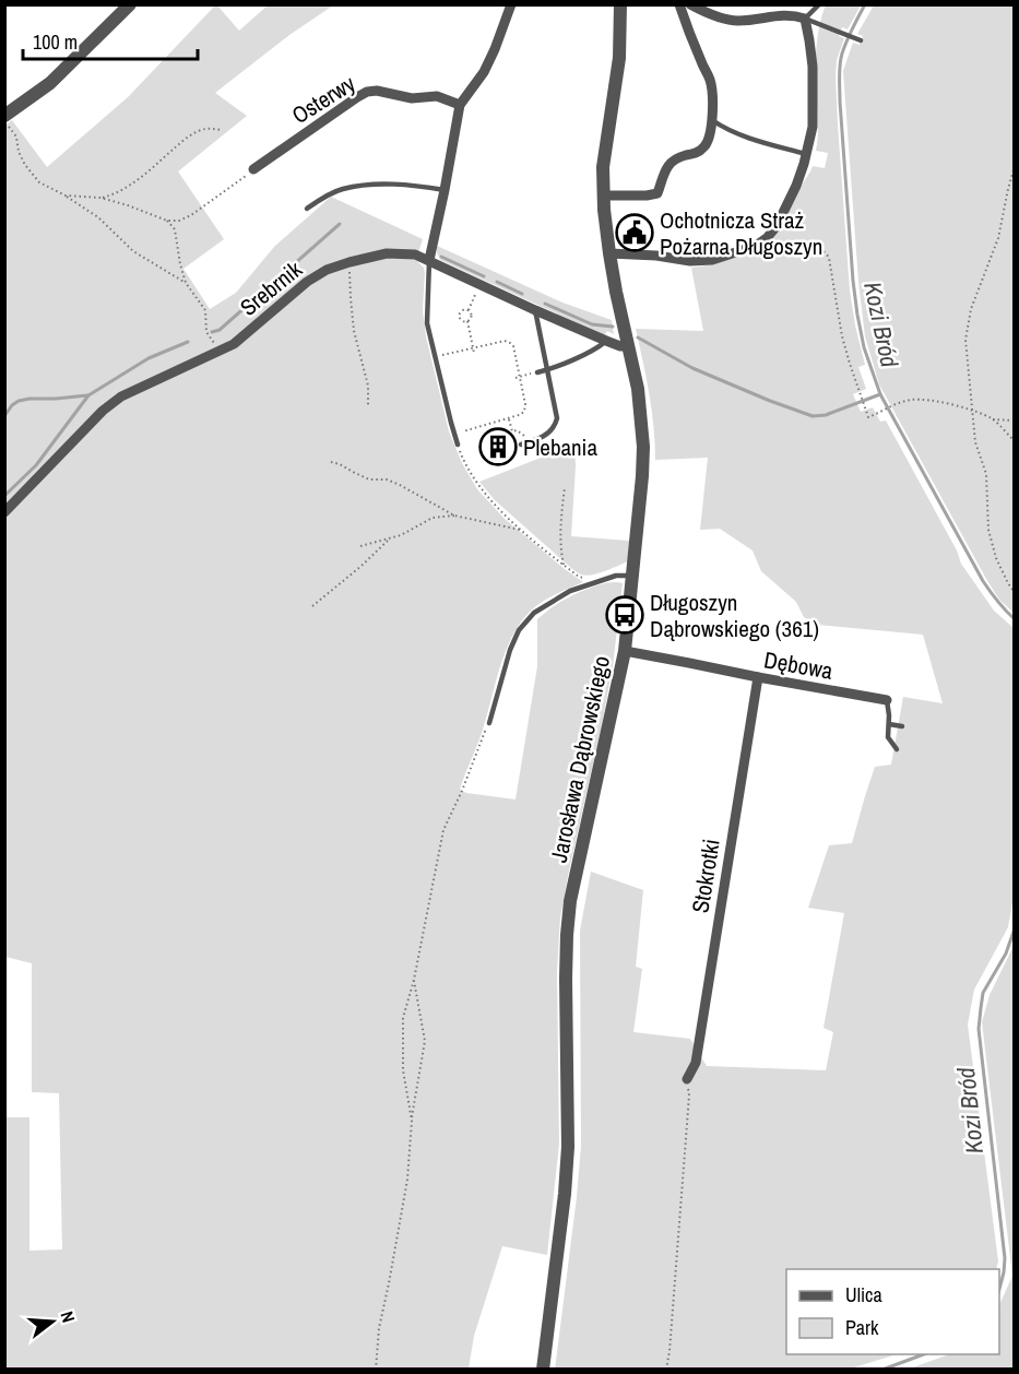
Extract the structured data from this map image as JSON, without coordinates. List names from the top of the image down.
{
  "streets": {
    "street": [
      "Osterwy",
      "Srebrnik",
      "Dębowa",
      "Jarosława Dąbrowskiego",
      "Stokrotki"
    ]
  },
  "crossings": [
    ["Srebrnik", "Jarosława Dąbrowskiego"],
    ["Dębowa", "Jarosława Dąbrowskiego"],
    ["Dębowa", "Stokrotki"]
  ],
  "water": ["Kozi Bród"],
  "places": {
    "public building": ["Ochotnicza Straż Pożarna Długoszyn"],
    "building": ["Plebania"],
    "bus stop": ["Długoszyn Dąbrowskiego (361)"]
  },
  "legend": ["Ulica", "Park"],
  "scale_bar": "100 m",
  "north": "right"
}
